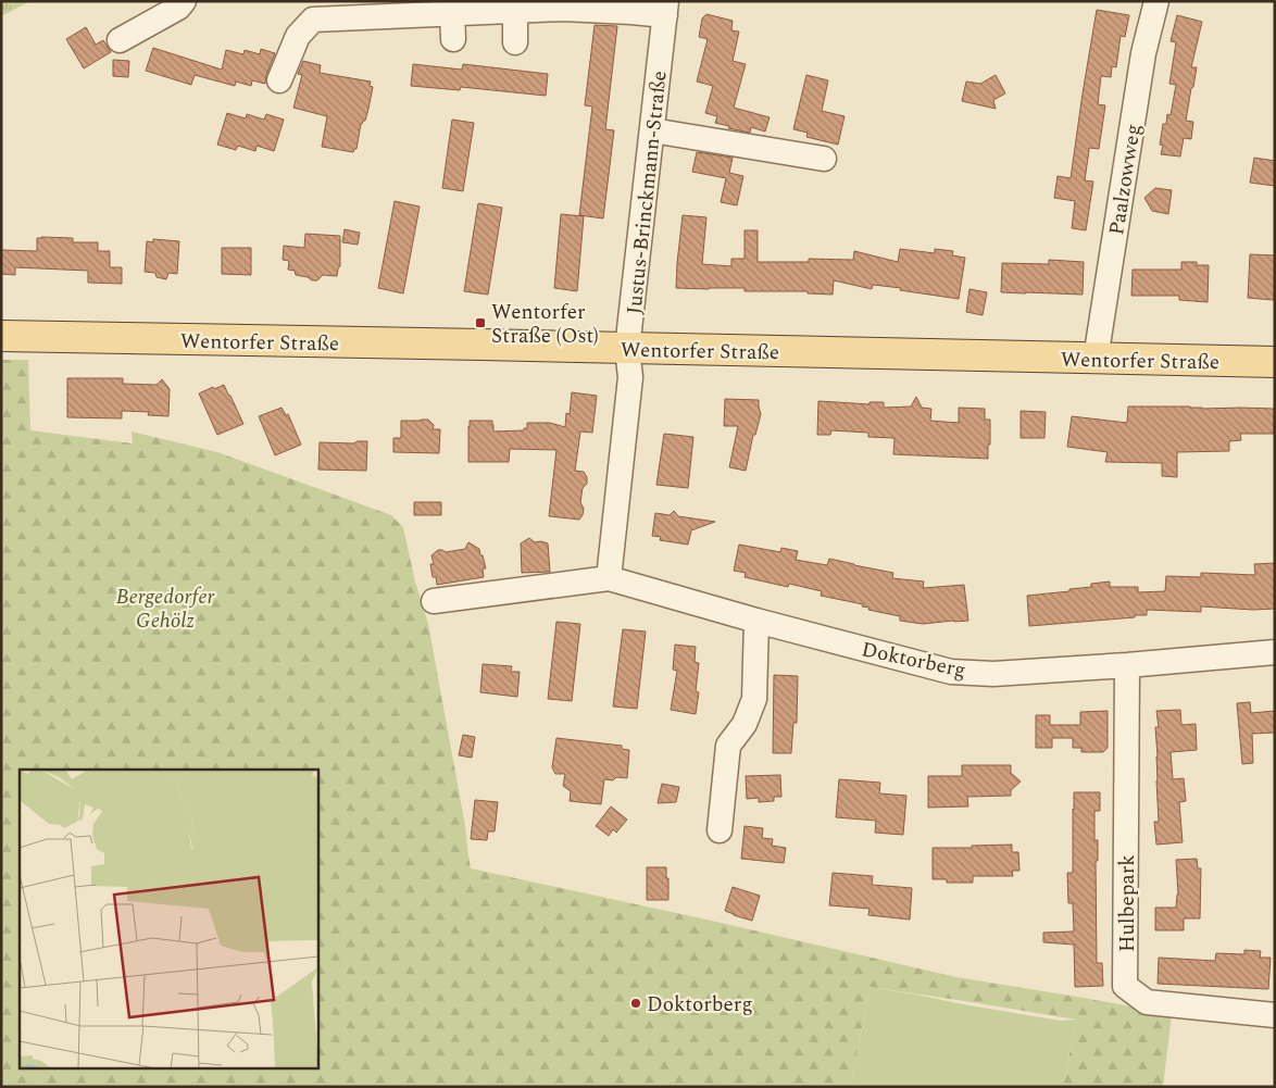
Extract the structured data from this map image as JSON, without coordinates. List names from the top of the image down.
{
  "streets": {
    "main road": ["Wentorfer Straße"],
    "street": [
      "Paalzowweg",
      "Justus-Brinckmann-Straße",
      "Doktorberg",
      "Hulbepark"
    ]
  },
  "crossings": [
    ["Paalzowweg", "Wentorfer Straße"],
    ["Justus-Brinckmann-Straße", "Wentorfer Straße"],
    ["Justus-Brinckmann-Straße", "Doktorberg"],
    ["Doktorberg", "Hulbepark"]
  ],
  "parks": ["Bergedorfer Gehölz"],
  "places": {
    "transit": ["Wentorfer Straße (Ost)"],
    "other": ["Doktorberg"]
  }
}
